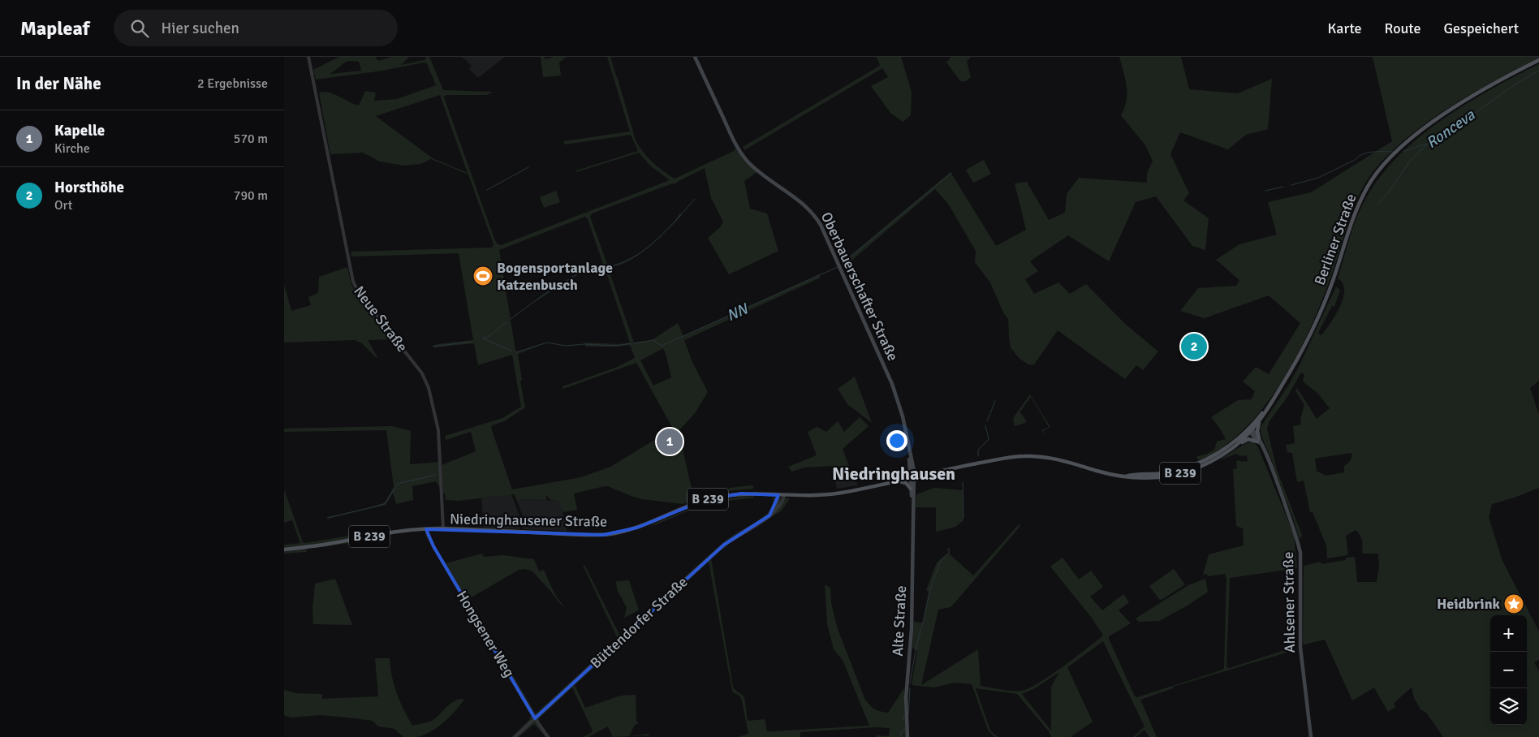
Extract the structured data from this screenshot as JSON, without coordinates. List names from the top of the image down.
{
  "streets": {
    "main road": [
      "Berliner Straße",
      "Oberbauerschafter Straße",
      "B 239",
      "Niedringhausener Straße",
      "Ahlsener Straße",
      "Alte Straße"
    ],
    "street": ["Neue Straße", "Büttendorfer Straße", "Hongsener Weg"]
  },
  "crossings": [
    ["Berliner Straße", "Niedringhausener Straße"],
    ["Oberbauerschafter Straße", "Niedringhausener Straße"],
    ["Oberbauerschafter Straße", "Alte Straße"],
    ["Neue Straße", "Niedringhausener Straße"],
    ["B 239", "Niedringhausener Straße"],
    ["B 239", "Ahlsener Straße"],
    ["Niedringhausener Straße", "Ahlsener Straße"],
    ["Niedringhausener Straße", "Alte Straße"],
    ["Niedringhausener Straße", "Büttendorfer Straße"],
    ["Niedringhausener Straße", "Hongsener Weg"],
    ["Büttendorfer Straße", "Hongsener Weg"]
  ],
  "districts": ["Niedringhausen"],
  "water": ["Ronceva", "NN"],
  "places": {
    "sports": ["Bogensportanlage Katzenbusch"],
    "place": ["Heidbrink"]
  },
  "page": {
    "header": "Mapleaf",
    "search": "Hier suchen",
    "nav": ["Karte", "Route", "Gespeichert"],
    "heading": ["In der Nähe", "2 Ergebnisse"],
    "list": [
      {
        "mark": "1",
        "name": "Kapelle",
        "note": "Kirche",
        "value": "570 m"
      },
      {
        "mark": "2",
        "name": "Horsthöhe",
        "note": "Ort",
        "value": "790 m"
      }
    ],
    "pins": ["2", "1"],
    "map_buttons": ["+", "−"]
  }
}
